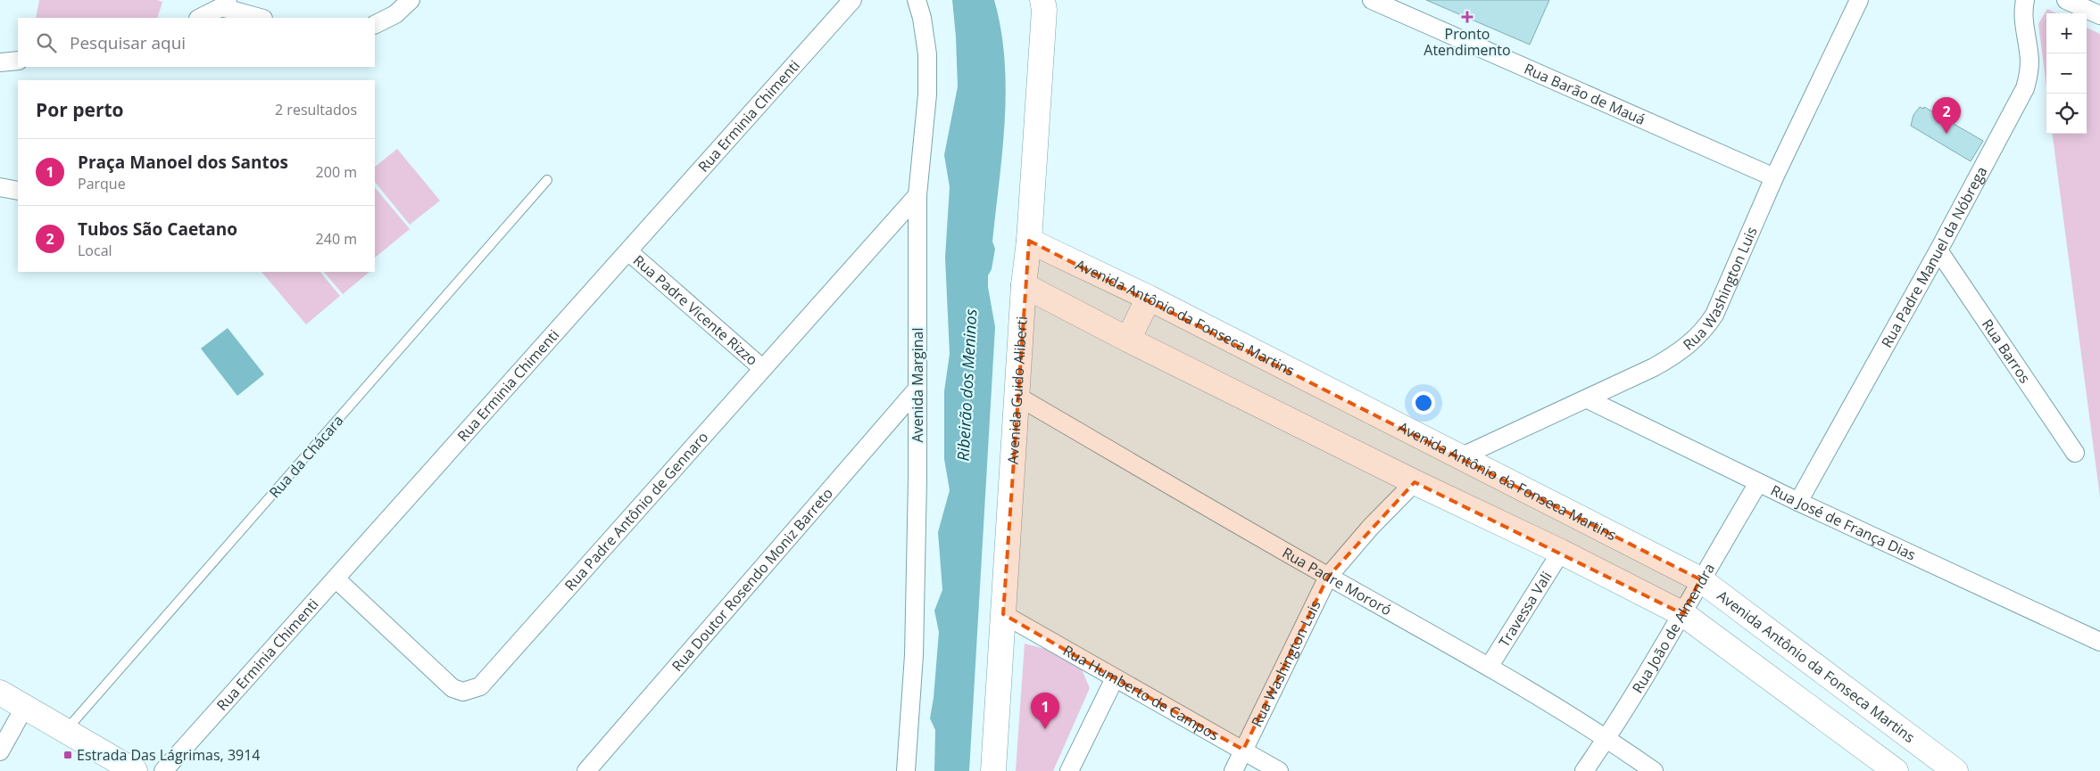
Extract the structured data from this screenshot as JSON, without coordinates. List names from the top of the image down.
{
  "streets": {
    "street": [
      "Rua Barão de Mauá",
      "Rua Erminia Chimenti",
      "Rua Padre Manuel da Nóbrega",
      "Rua Washington Luis",
      "Rua Padre Vicente Rizzo",
      "Avenida Antônio da Fonseca Martins",
      "Rua Barros",
      "Avenida Marginal",
      "Avenida Guido Aliberti",
      "Rua Padre Antônio de Gennaro",
      "Rua José de França Dias",
      "Rua Doutor Rosendo Moniz Barreto",
      "Rua Padre Mororó",
      "Travessa Vali",
      "Rua João de Almendra",
      "Rua Humberto de Campos"
    ],
    "lane": ["Rua da Chácara"]
  },
  "crossings": [
    ["Rua Barão de Mauá", "Rua Washington Luis"],
    ["Rua Erminia Chimenti", "Rua Padre Vicente Rizzo"],
    ["Rua Erminia Chimenti", "Rua Padre Antônio de Gennaro"],
    ["Rua Padre Manuel da Nóbrega", "Rua Barros"],
    ["Rua Padre Manuel da Nóbrega", "Rua José de França Dias"],
    ["Rua Washington Luis", "Avenida Antônio da Fonseca Martins"],
    ["Rua Washington Luis", "Rua José de França Dias"],
    ["Rua Washington Luis", "Rua Padre Mororó"],
    ["Rua Washington Luis", "Rua Humberto de Campos"],
    ["Rua Padre Vicente Rizzo", "Rua Padre Antônio de Gennaro"],
    ["Avenida Antônio da Fonseca Martins", "Avenida Guido Aliberti"],
    ["Avenida Antônio da Fonseca Martins", "Rua João de Almendra"],
    ["Avenida Marginal", "Rua Padre Antônio de Gennaro"],
    ["Avenida Marginal", "Rua Doutor Rosendo Moniz Barreto"],
    ["Avenida Guido Aliberti", "Rua Padre Mororó"],
    ["Avenida Guido Aliberti", "Rua Humberto de Campos"],
    ["Rua José de França Dias", "Rua João de Almendra"],
    ["Rua Padre Mororó", "Travessa Vali"],
    ["Rua Padre Mororó", "Rua João de Almendra"]
  ],
  "water": ["Ribeirão dos Meninos"],
  "places": {
    "health": ["Pronto Atendimento"],
    "transit": ["Estrada Das Lágrimas, 3914"]
  },
  "page": {
    "map_buttons": ["+", "−"],
    "search": "Pesquisar aqui",
    "heading": ["Por perto", "2 resultados"],
    "pins": ["2", "1"],
    "list": [
      {
        "mark": "1",
        "name": "Praça Manoel dos Santos",
        "note": "Parque",
        "value": "200 m"
      },
      {
        "mark": "2",
        "name": "Tubos São Caetano",
        "note": "Local",
        "value": "240 m"
      }
    ]
  }
}
